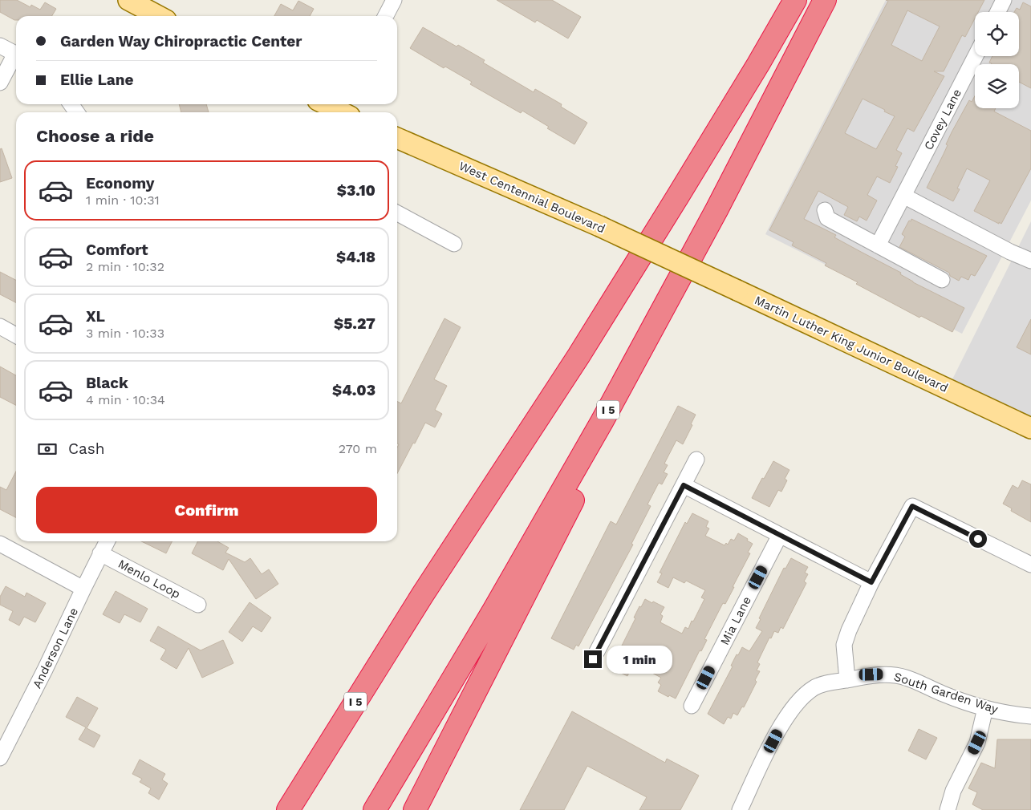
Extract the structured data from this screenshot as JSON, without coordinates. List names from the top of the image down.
{
  "streets": {
    "highway": ["I 5"],
    "main road": ["West Centennial Boulevard", "Martin Luther King Junior Boulevard"],
    "street": [
      "Covey Lane",
      "Menlo Loop",
      "Mia Lane",
      "Anderson Lane",
      "South Garden Way"
    ]
  },
  "crossings": [
    ["West Centennial Boulevard", "Martin Luther King Junior Boulevard"],
    ["Menlo Loop", "Anderson Lane"]
  ],
  "page": {
    "banner": ["Garden Way Chiropractic Center", "Ellie Lane"],
    "heading": "Choose a ride",
    "list": [
      {
        "name": "Economy",
        "note": "1 min · 10:31",
        "value": "$3.10"
      },
      {
        "name": "Comfort",
        "note": "2 min · 10:32",
        "value": "$4.18"
      },
      {
        "name": "XL",
        "note": "3 min · 10:33",
        "value": "$5.27"
      },
      {
        "name": "Black",
        "note": "4 min · 10:34",
        "value": "$4.03"
      }
    ],
    "pay": ["Cash", "270 m"],
    "buttons": "Confirm",
    "bubble": "1 min"
  }
}
